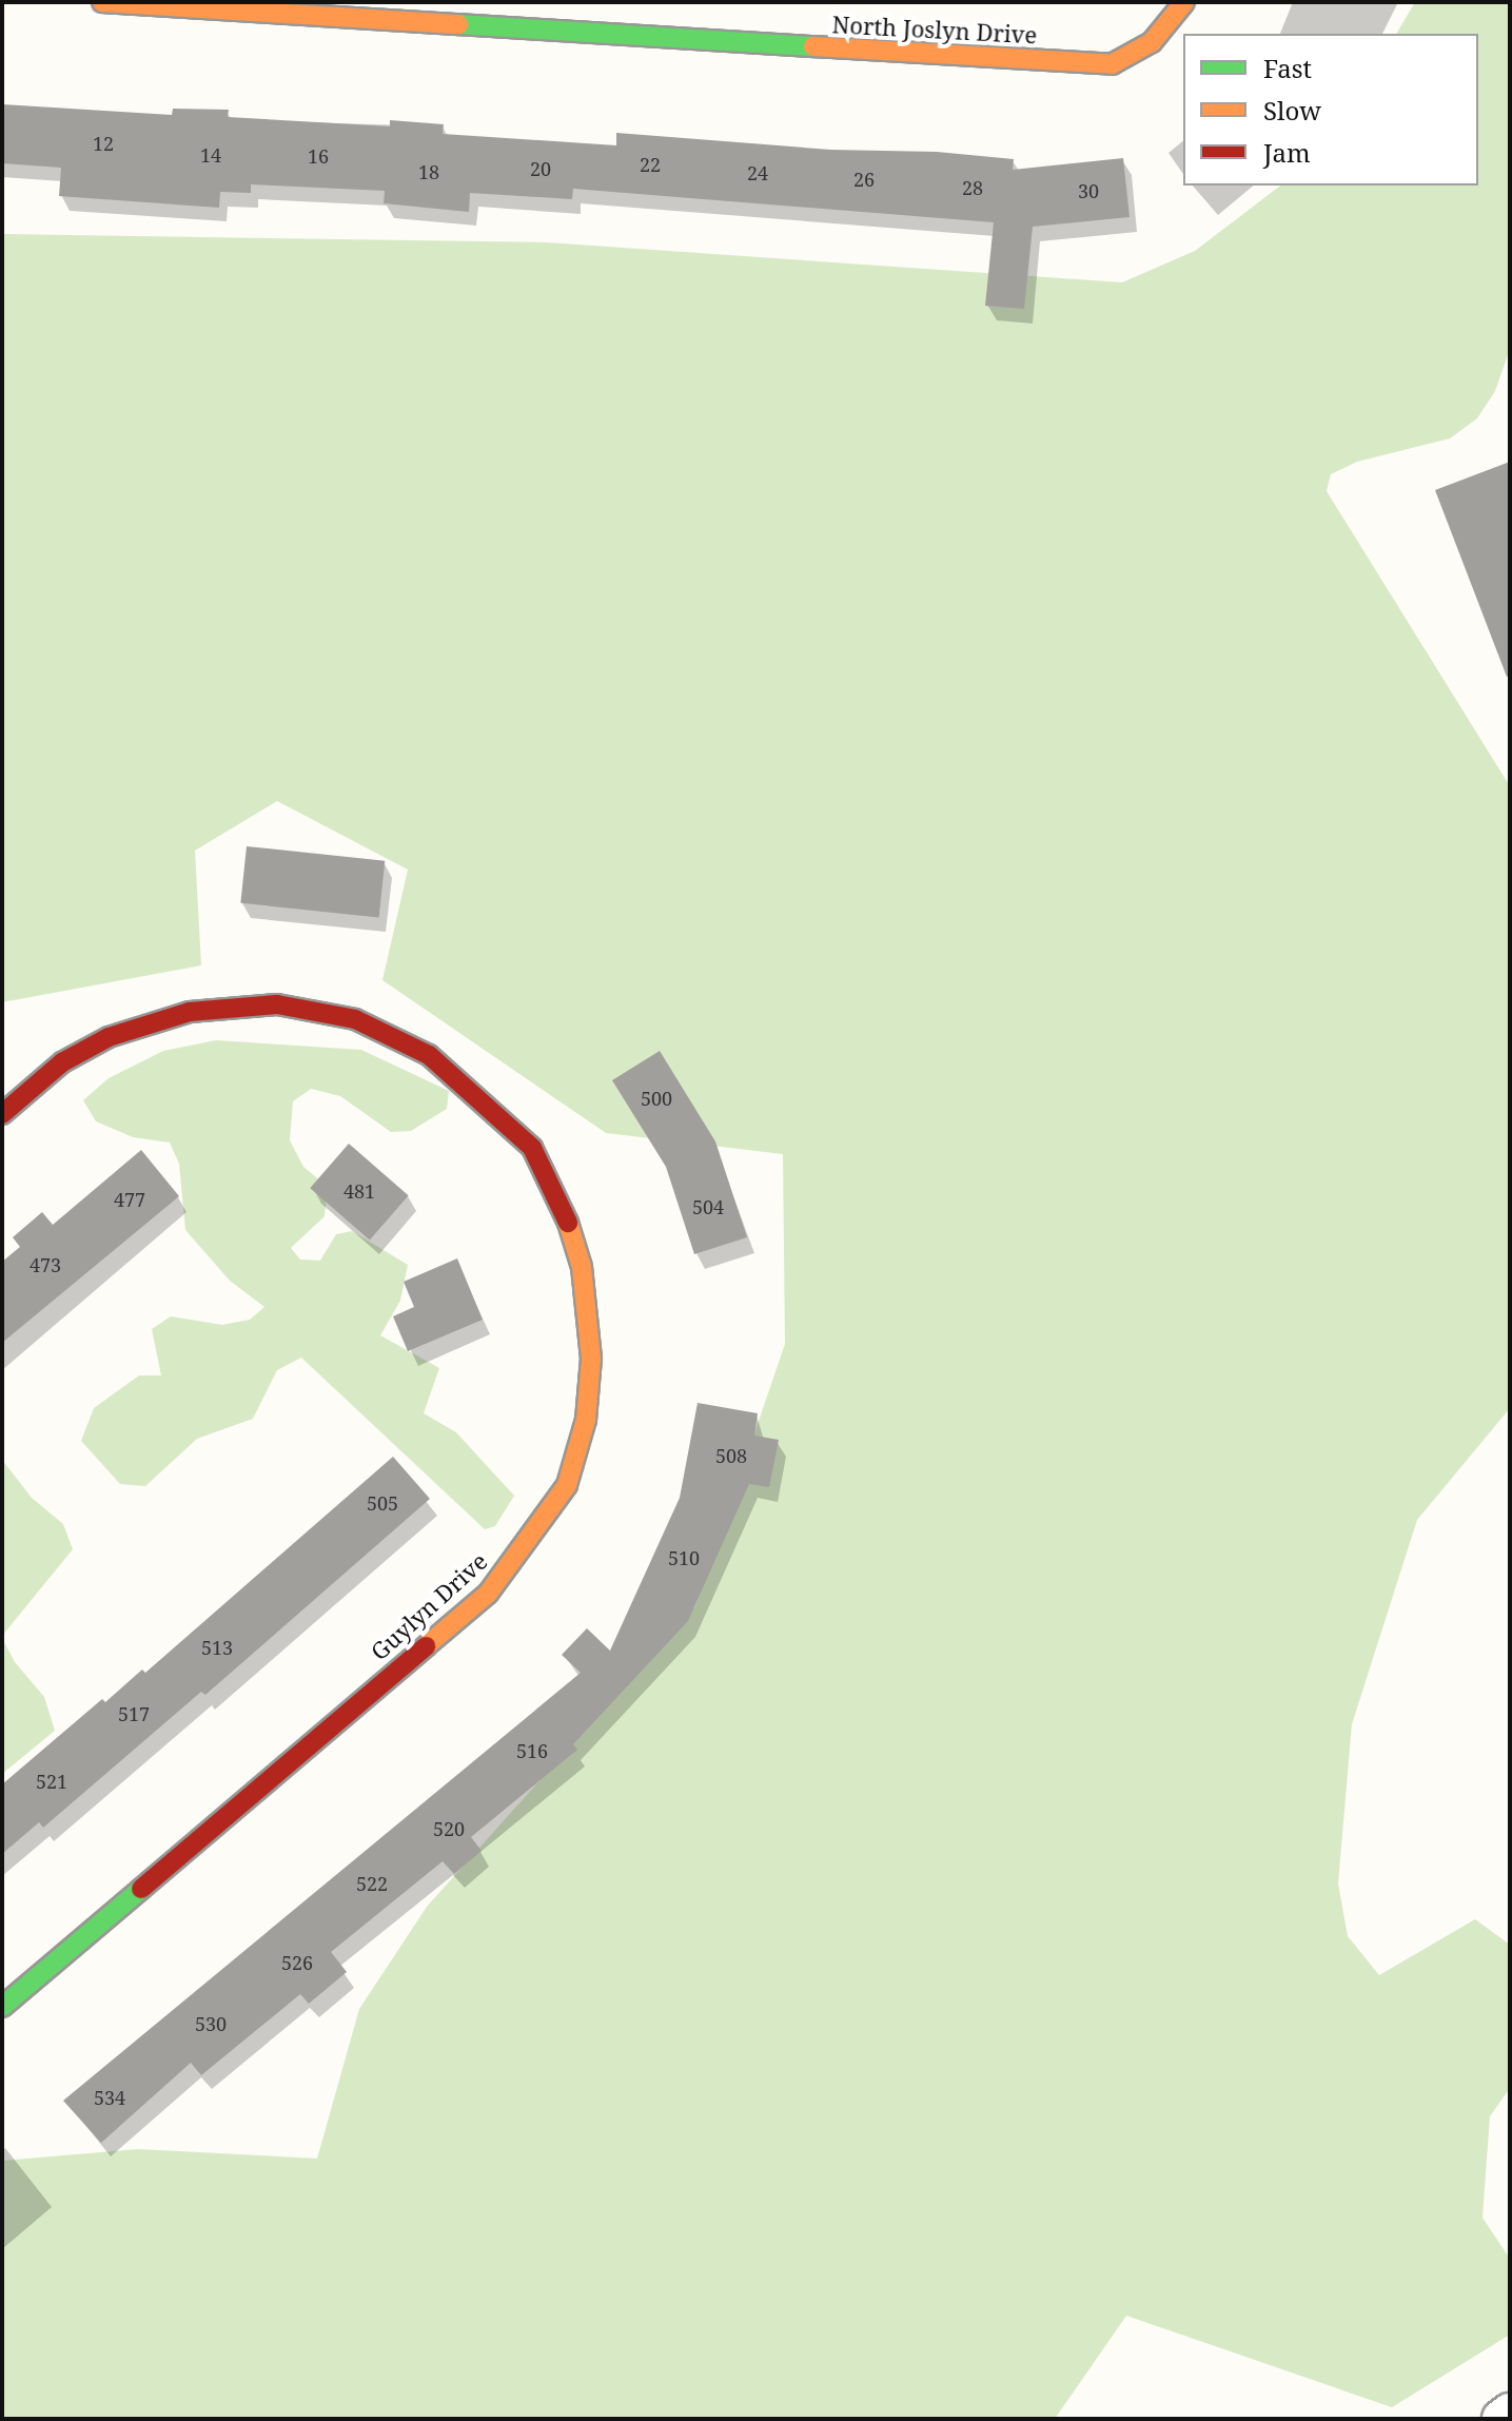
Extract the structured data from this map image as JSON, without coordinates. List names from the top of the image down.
{
  "streets": {
    "street": ["North Joslyn Drive", "Guylyn Drive"]
  },
  "house_numbers": [
    "12",
    "14",
    "16",
    "22",
    "20",
    "18",
    "24",
    "26",
    "28",
    "30",
    "500",
    "481",
    "477",
    "504",
    "473",
    "508",
    "505",
    "510",
    "513",
    "517",
    "516",
    "521",
    "520",
    "522",
    "526",
    "530",
    "534"
  ],
  "legend": ["Fast", "Slow", "Jam"]
}
